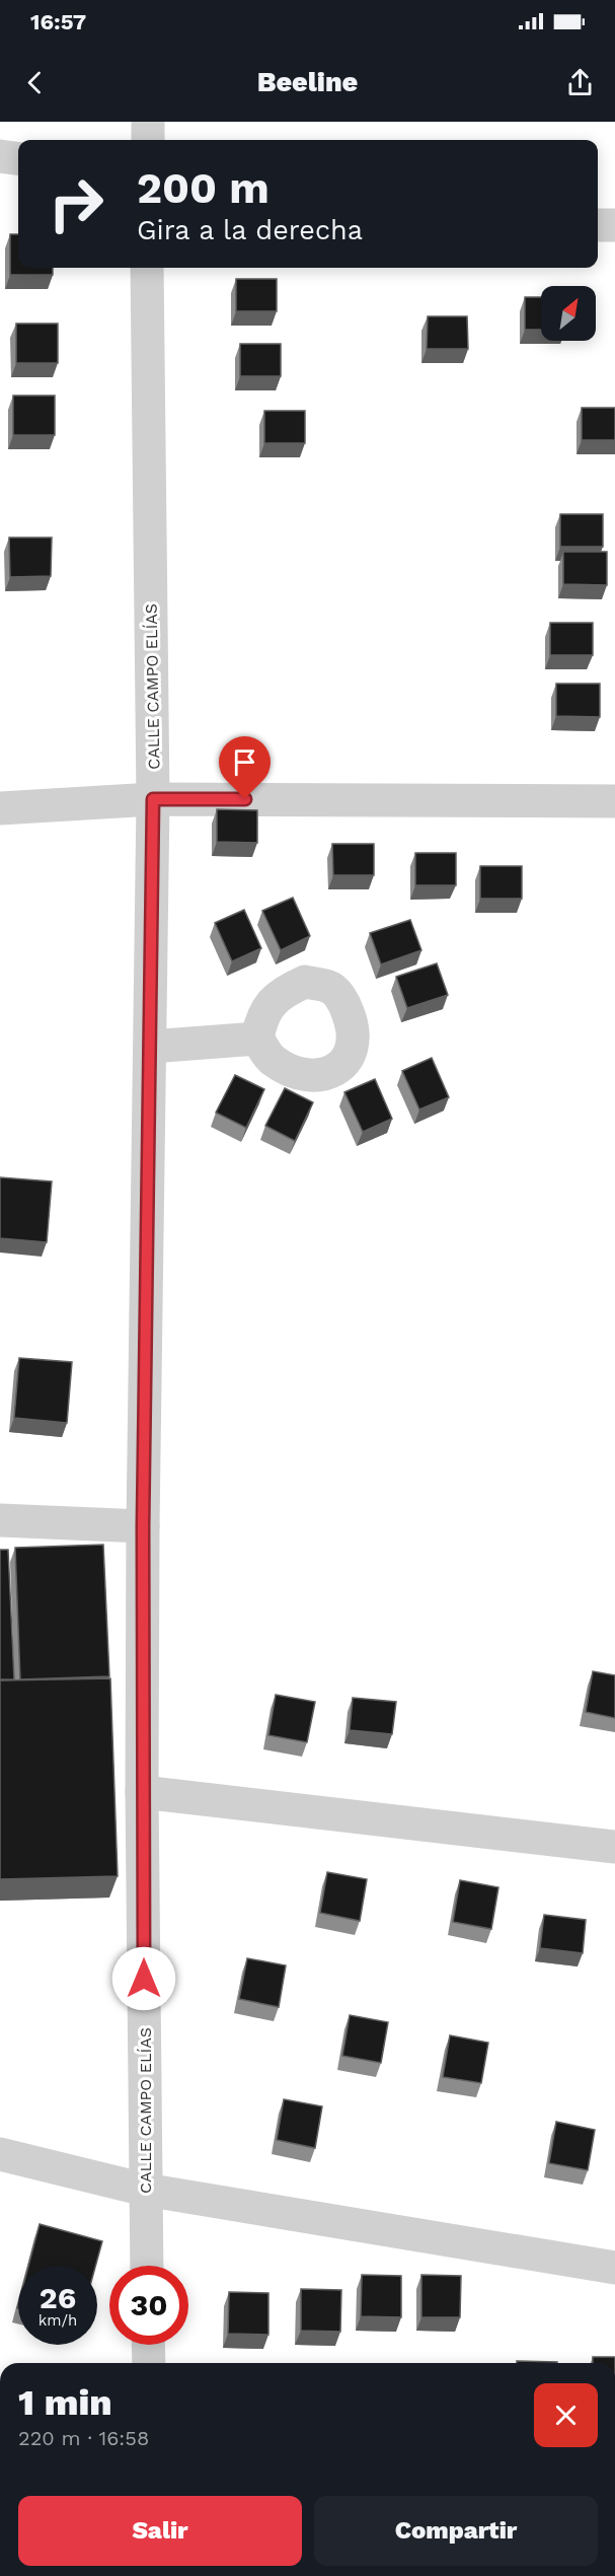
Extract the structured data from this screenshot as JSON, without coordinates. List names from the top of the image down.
{
  "streets": {
    "street": ["CALLE CAMPO ELÍAS"]
  },
  "north": "top right",
  "page": {
    "status": "16:57",
    "header": "Beeline",
    "turn": ["200 m", "Gira a la derecha"],
    "speed": "26 km/h",
    "limit": "30",
    "heading": ["1 min", "220 m · 16:58"],
    "buttons": ["Salir", "Compartir"]
  }
}
